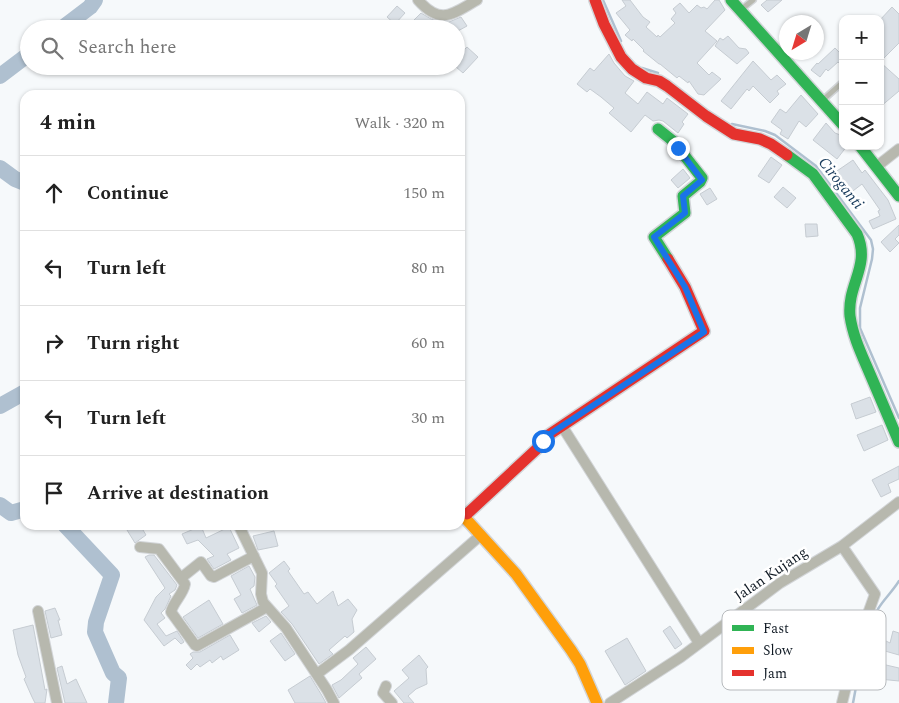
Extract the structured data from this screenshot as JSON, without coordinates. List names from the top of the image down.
{
  "streets": {
    "street": ["Jalan Kujang"]
  },
  "water": ["Ciroganti"],
  "legend": ["Fast", "Slow", "Jam"],
  "north": "bottom left",
  "page": {
    "map_buttons": ["+", "−"],
    "search": "Search here",
    "heading": ["4 min", "Walk · 320 m"],
    "list": [
      ["Continue", "150 m"],
      ["Turn left", "80 m"],
      ["Turn right", "60 m"],
      ["Turn left", "30 m"],
      "Arrive at destination"
    ]
  }
}
